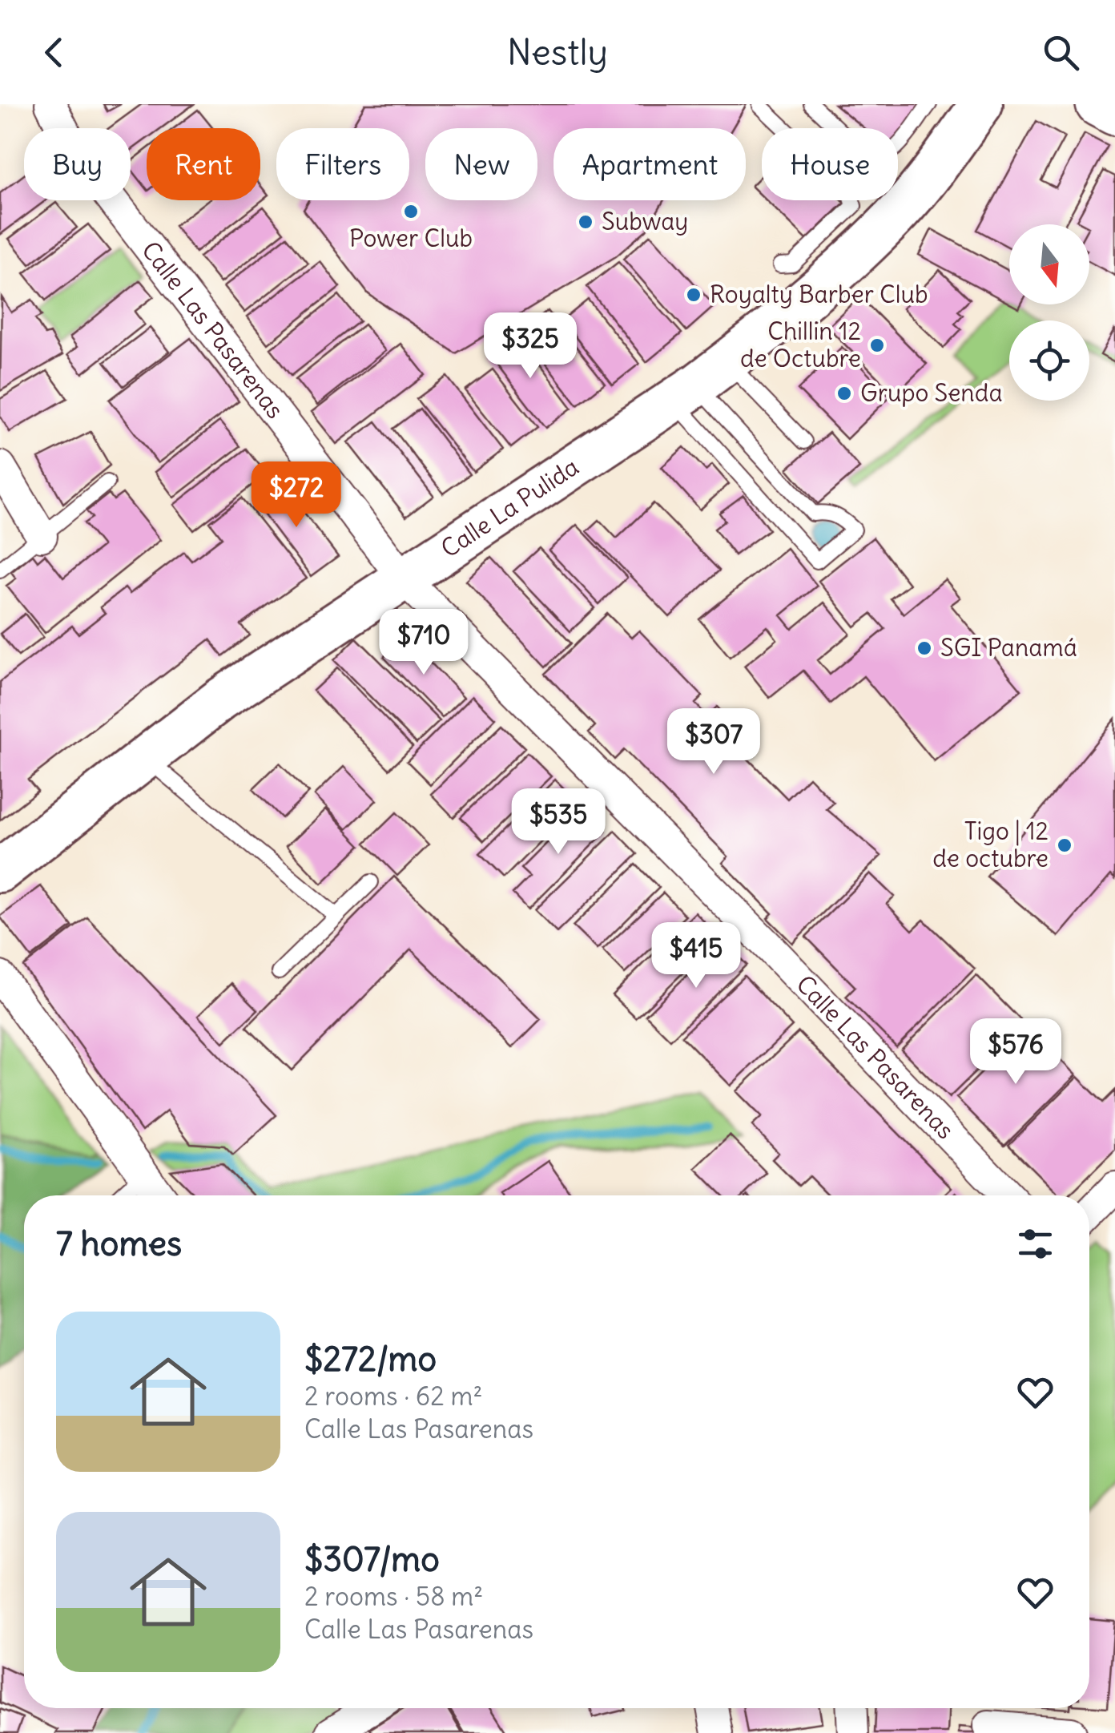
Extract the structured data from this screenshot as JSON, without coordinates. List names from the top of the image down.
{
  "streets": {
    "main road": ["Calle La Pulida"],
    "street": ["Calle Las Pasarenas"]
  },
  "crossings": [
    ["Calle Las Pasarenas", "Calle La Pulida"]
  ],
  "places": [
    "Power Club",
    "Subway",
    "Royalty Barber Club",
    "Chillin 12 de Octubre",
    "Grupo Senda",
    "SGI Panamá",
    "Tigo | 12 de octubre"
  ],
  "north": "bottom",
  "page": {
    "header": "Nestly",
    "chip": [
      "Buy",
      "Rent",
      "Filters",
      "New",
      "Apartment",
      "House"
    ],
    "price": [
      "$325",
      "$272",
      "$710",
      "$307",
      "$535",
      "$415",
      "$576"
    ],
    "heading": "7 homes",
    "list": [
      {
        "name": "$272/mo",
        "note": "2 rooms · 62 m² · Calle Las Pasarenas"
      },
      {
        "name": "$307/mo",
        "note": "2 rooms · 58 m² · Calle Las Pasarenas"
      }
    ]
  }
}
